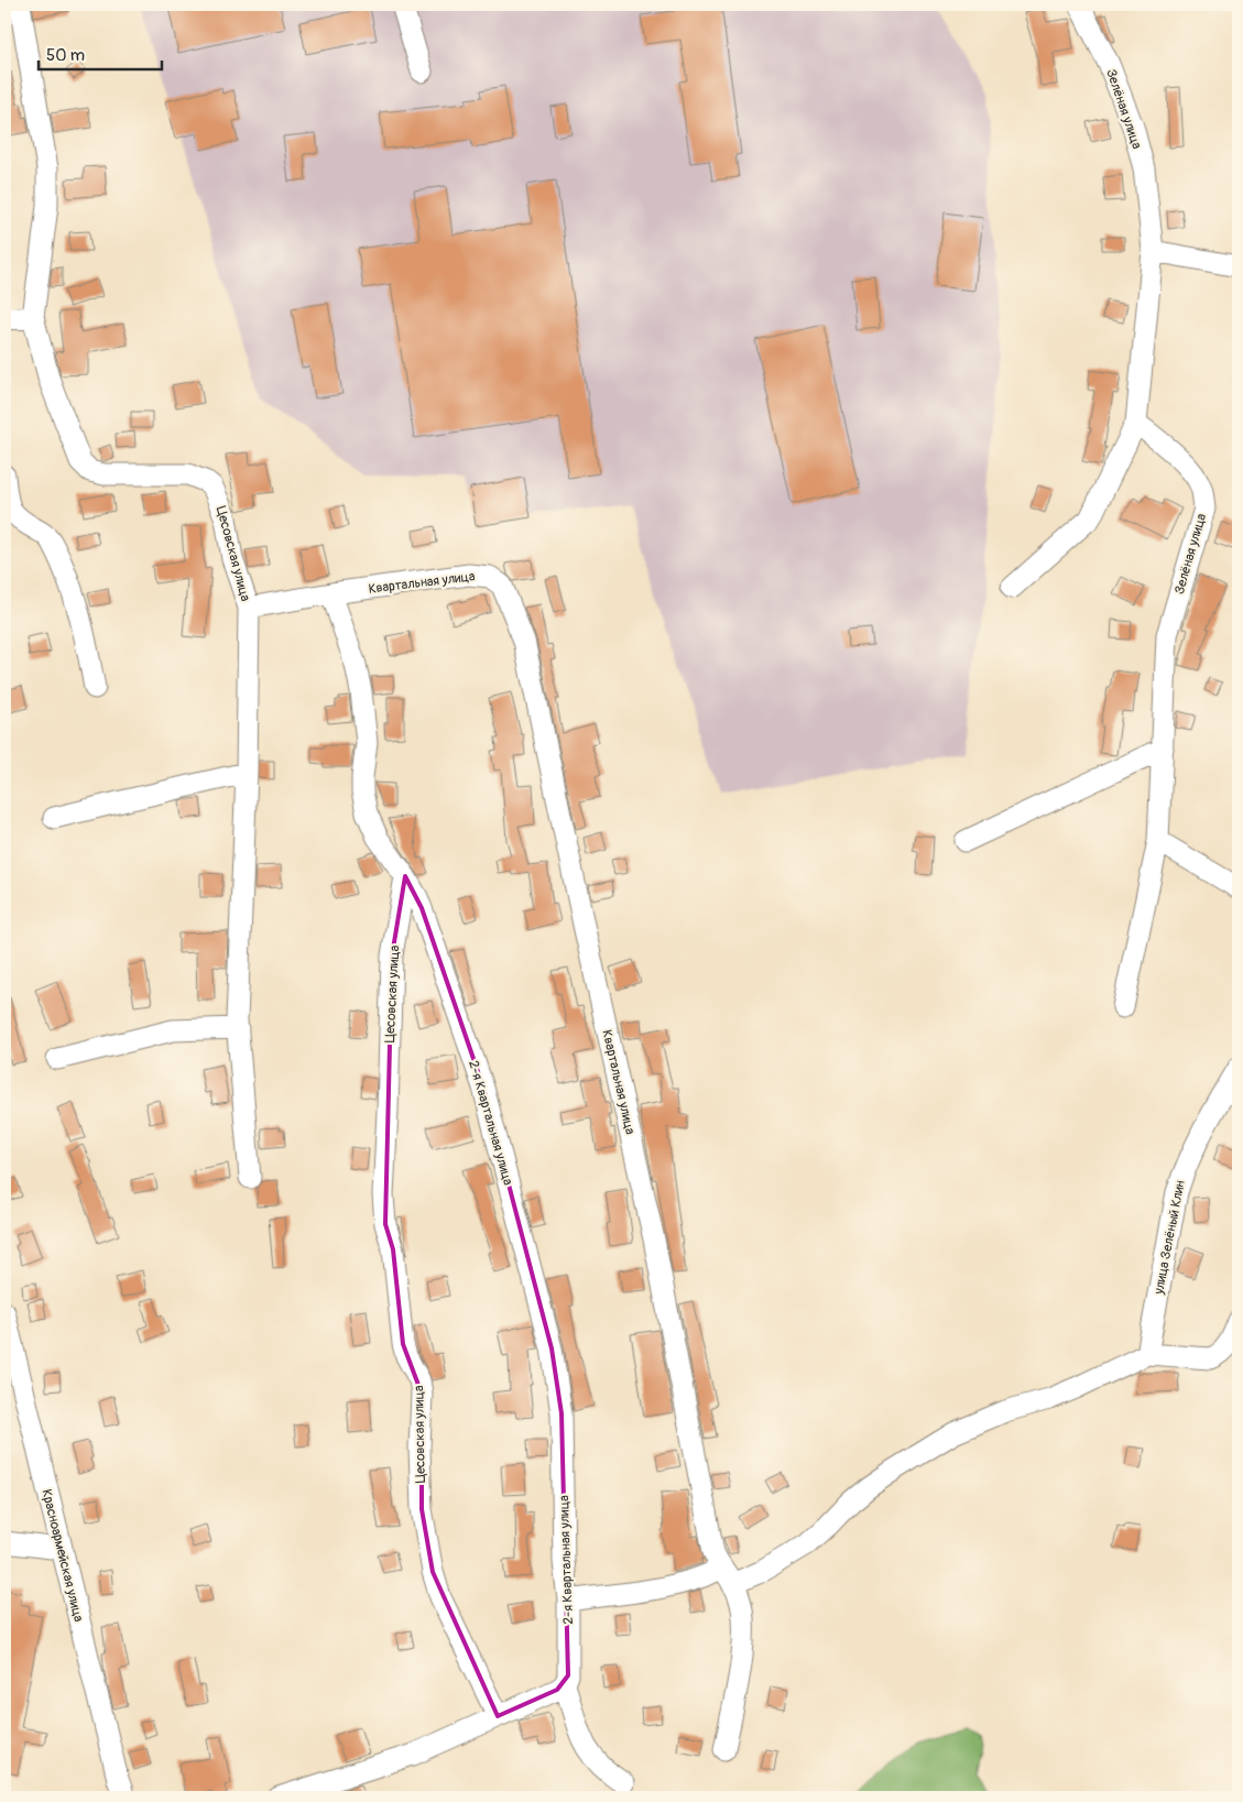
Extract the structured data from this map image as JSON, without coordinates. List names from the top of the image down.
{
  "streets": {
    "street": [
      "Зелёная улица",
      "Цесовская улица",
      "Квартальная улица",
      "2-я Квартальная улица",
      "улица Зелёный Клин",
      "Красноармейская улица"
    ]
  },
  "crossings": [
    ["Цесовская улица", "2-я Квартальная улица"],
    ["Квартальная улица", "2-я Квартальная улица"]
  ],
  "scale_bar": "50 m"
}
